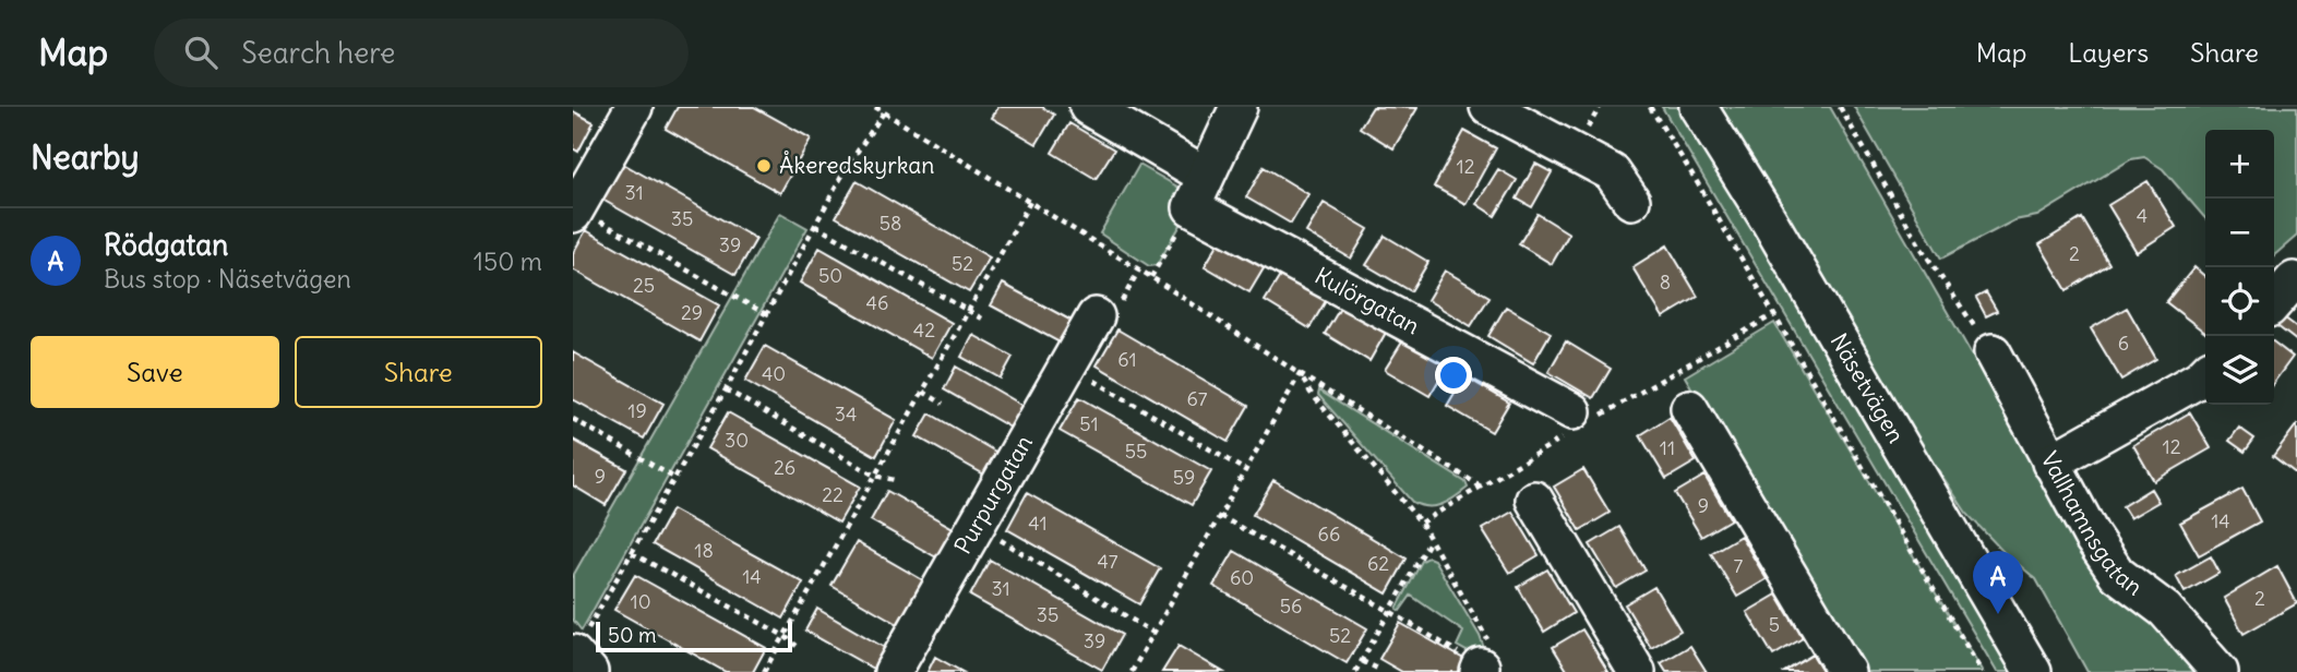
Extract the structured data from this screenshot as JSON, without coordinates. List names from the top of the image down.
{
  "streets": {
    "street": [
      "Kulörgatan",
      "Näsetvägen",
      "Purpurgatan",
      "Vallhamnsgatan"
    ]
  },
  "places": ["Åkeredskyrkan"],
  "house_numbers": [
    "12",
    "31",
    "4",
    "35",
    "58",
    "39",
    "2",
    "52",
    "50",
    "8",
    "25",
    "46",
    "29",
    "42",
    "6",
    "61",
    "40",
    "67",
    "19",
    "34",
    "51",
    "30",
    "12",
    "11",
    "55",
    "26",
    "9",
    "59",
    "22",
    "9",
    "14",
    "41",
    "66",
    "18",
    "47",
    "62",
    "7",
    "14",
    "60",
    "31",
    "2",
    "10",
    "56",
    "35",
    "5",
    "52",
    "39"
  ],
  "scale_bar": "50 m",
  "page": {
    "header": "Map",
    "search": "Search here",
    "nav": ["Map", "Layers", "Share"],
    "heading": "Nearby",
    "map_buttons": ["+", "−"],
    "list": [
      {
        "mark": "A",
        "name": "Rödgatan",
        "note": "Bus stop · Näsetvägen",
        "value": "150 m"
      }
    ],
    "buttons": ["Save", "Share"],
    "pins": "A",
    "scale": "50 m"
  }
}
